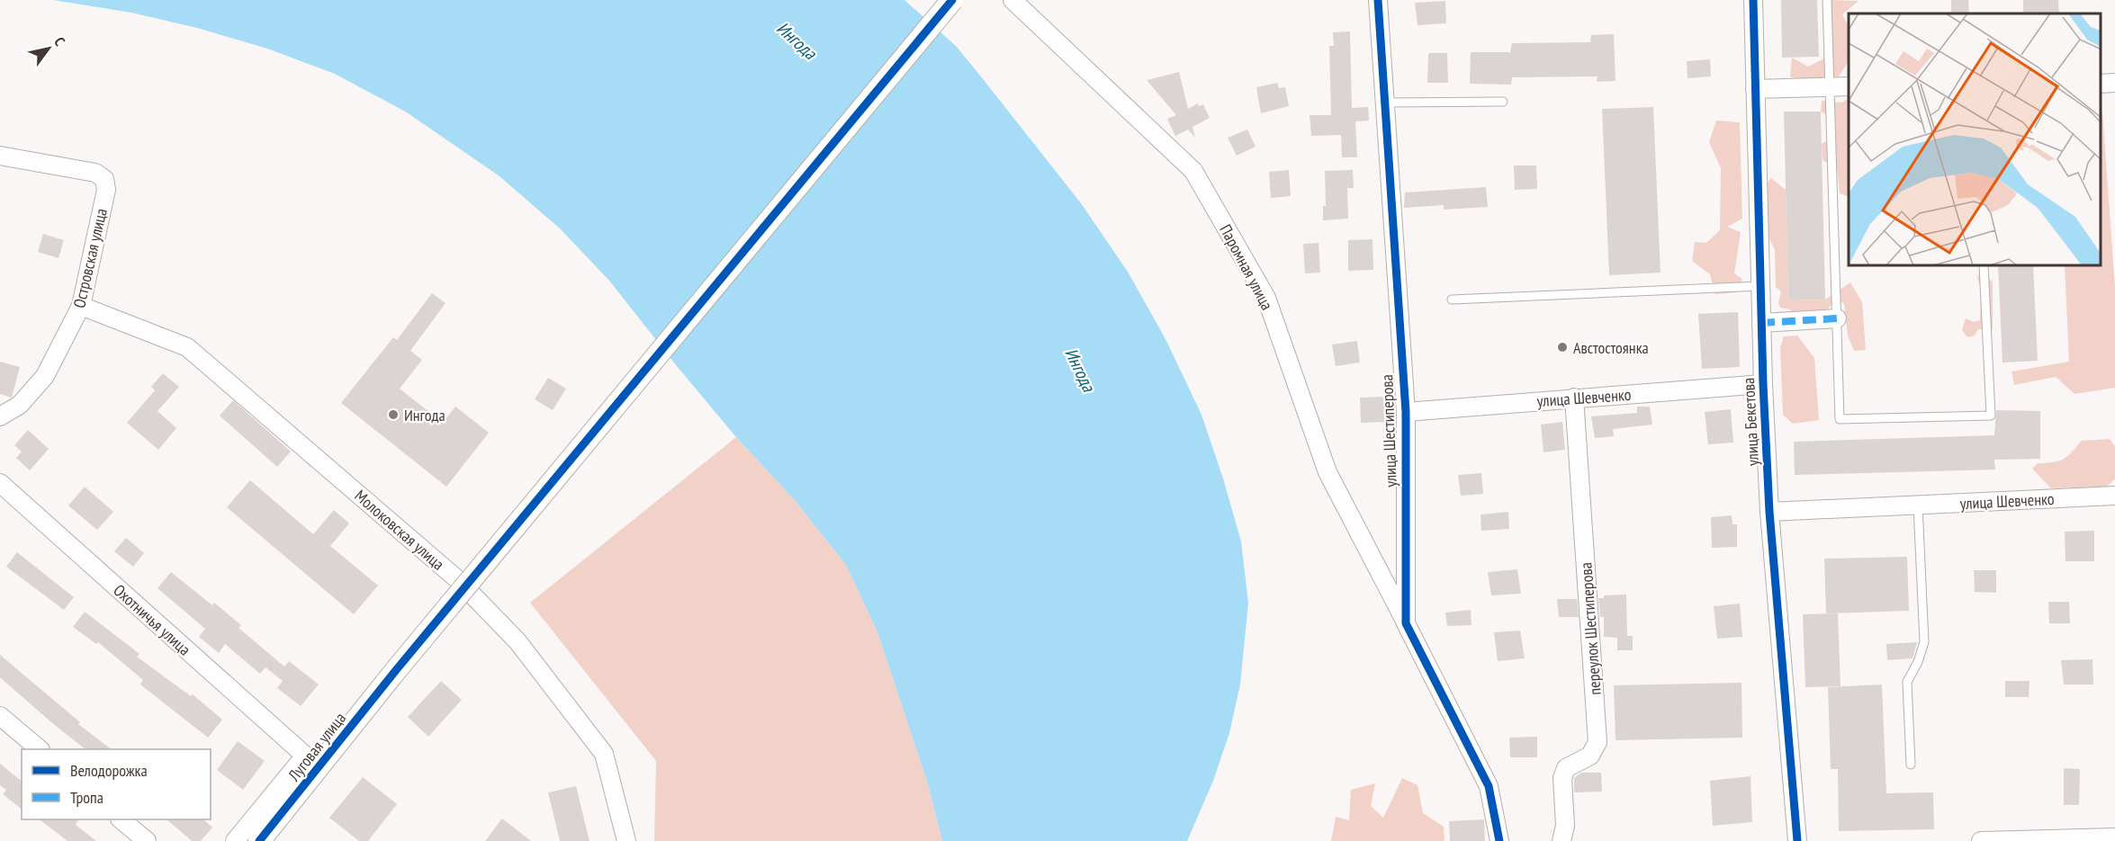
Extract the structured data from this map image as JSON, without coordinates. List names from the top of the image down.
{
  "streets": {
    "street": [
      "Островская улица",
      "Паромная улица",
      "улица Шевченко",
      "улица Бекетова",
      "улица Шестиперова",
      "Молоковская улица",
      "Охотничья улица",
      "переулок Шестиперова",
      "Луговая улица"
    ]
  },
  "crossings": [
    ["Островская улица", "Молоковская улица"],
    ["Паромная улица", "улица Шестиперова"],
    ["улица Шевченко", "улица Бекетова"],
    ["улица Шевченко", "улица Шестиперова"],
    ["улица Шевченко", "переулок Шестиперова"]
  ],
  "water": ["Ингода"],
  "places": ["Австостоянка", "Ингода"],
  "legend": ["Велодорожка", "Тропа"],
  "north": "top right"
}
